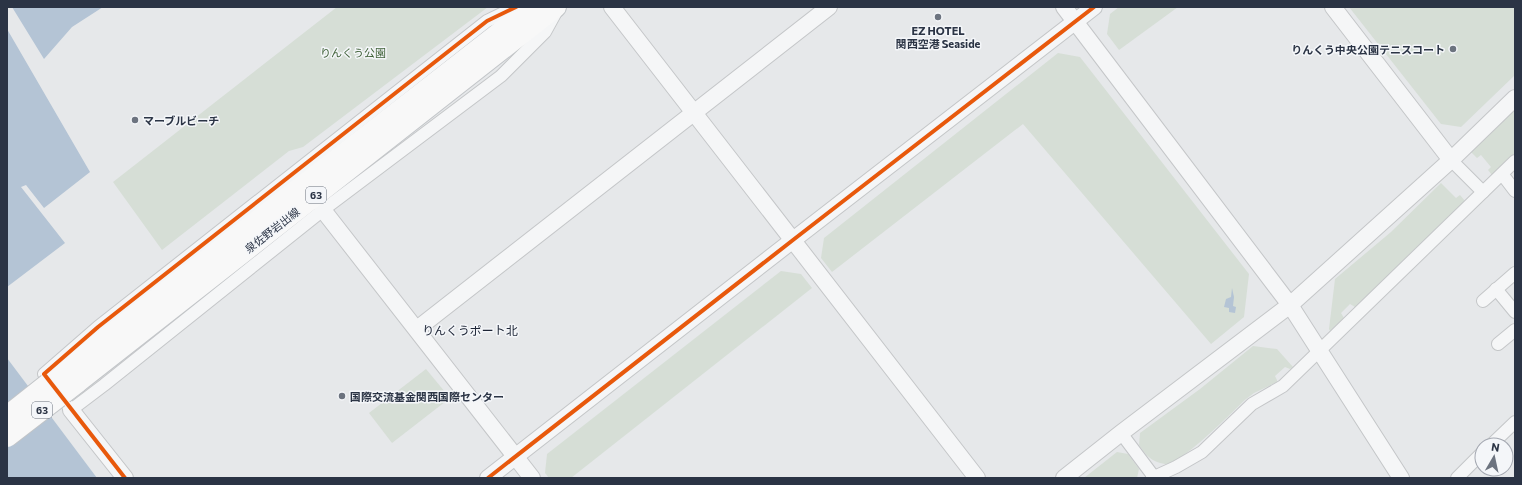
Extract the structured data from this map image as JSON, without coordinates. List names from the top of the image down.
{
  "streets": {
    "main road": ["63", "泉佐野岩出線"]
  },
  "districts": ["りんくうポート北"],
  "parks": ["りんくう公園"],
  "places": [
    "EZ HOTEL 関西空港 Seaside",
    "りんくう中央公園テニスコート",
    "マーブルビーチ",
    "国際交流基金関西国際センター"
  ],
  "north": "top"
}
